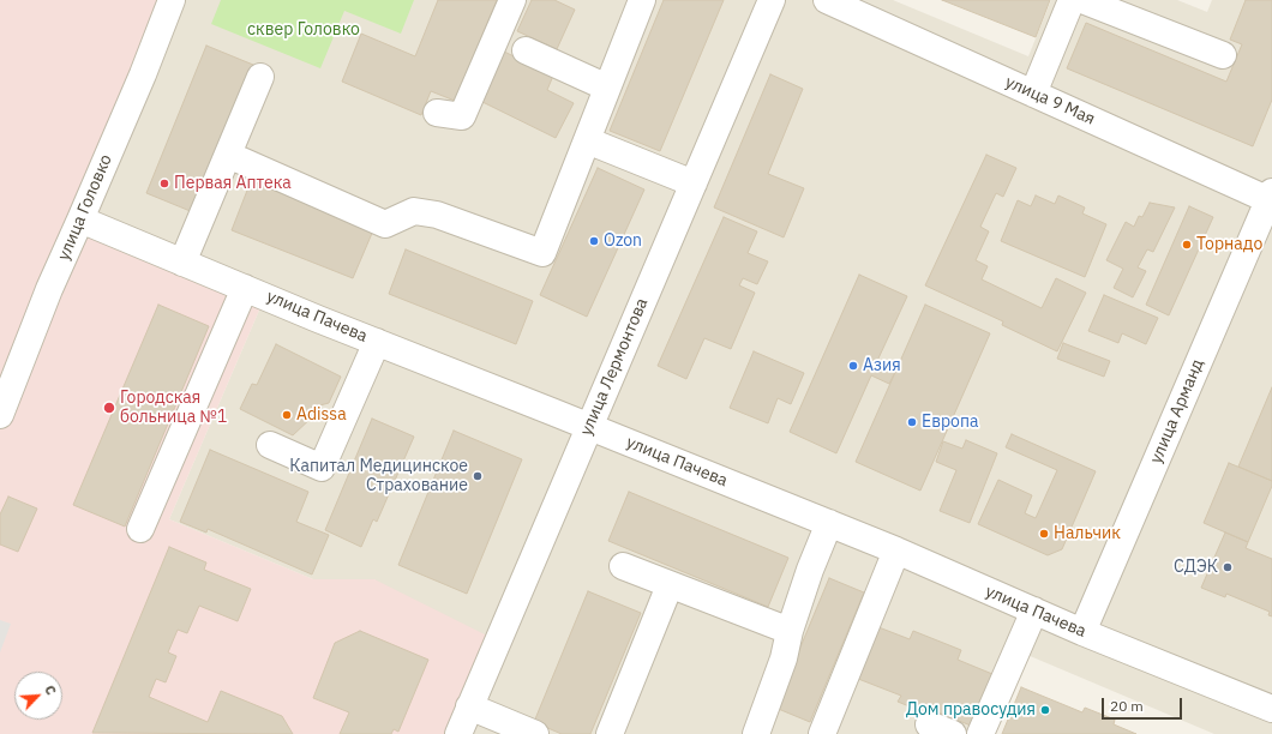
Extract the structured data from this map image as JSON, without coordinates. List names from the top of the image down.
{
  "streets": {
    "street": [
      "улица 9 Мая",
      "улица Головко",
      "улица Пачева",
      "улица Лермонтова",
      "улица Арманд"
    ]
  },
  "crossings": [
    ["улица 9 Мая", "улица Арманд"],
    ["улица Головко", "улица Пачева"],
    ["улица Пачева", "улица Лермонтова"],
    ["улица Пачева", "улица Арманд"]
  ],
  "parks": ["сквер Головко"],
  "places": [
    "Первая Аптека",
    "Ozon",
    "Торнадо",
    "Азия",
    "Городская больница №1",
    "Adissa",
    "Европа",
    "Капитал Медицинское Страхование",
    "Нальчик",
    "СДЭК",
    "Дом правосудия"
  ],
  "scale_bar": "20 m",
  "north": "top right"
}
